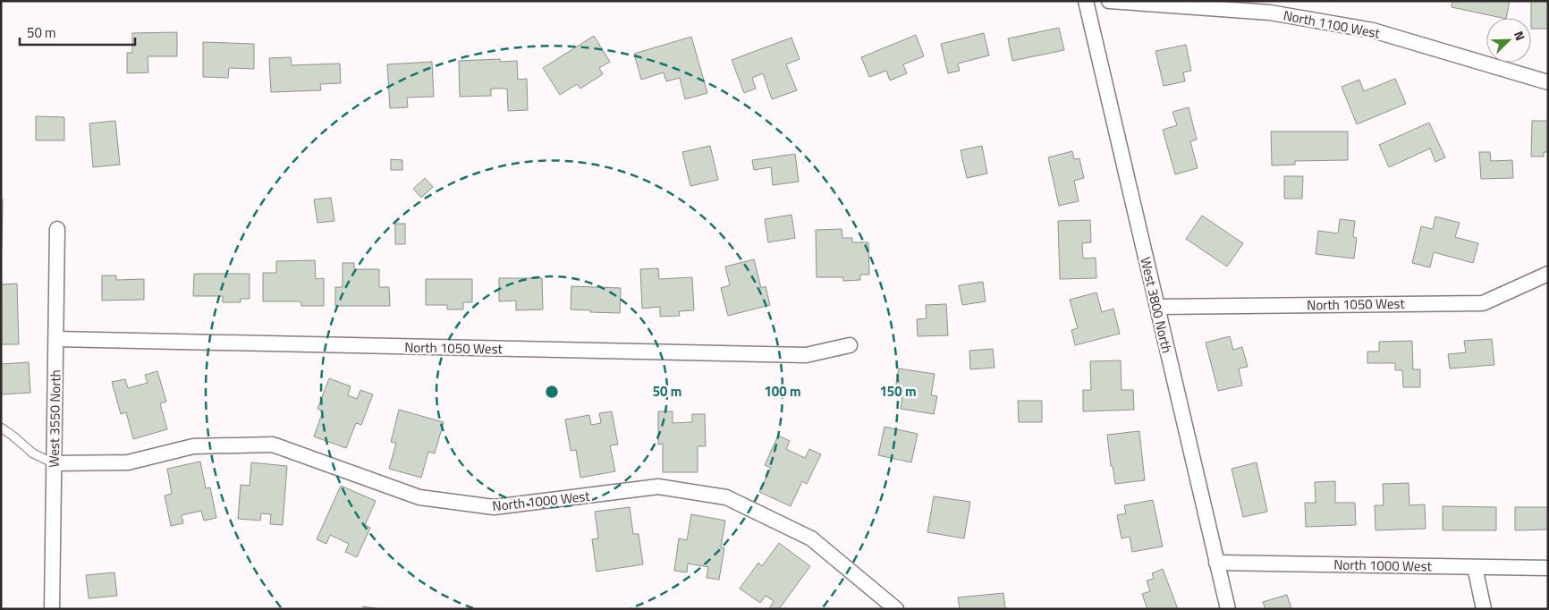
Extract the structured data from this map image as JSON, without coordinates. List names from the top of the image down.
{
  "streets": {
    "street": [
      "North 1100 West",
      "North 1050 West",
      "West 3800 North",
      "West 3550 North",
      "North 1000 West"
    ]
  },
  "crossings": [
    ["North 1050 West", "West 3800 North"],
    ["North 1050 West", "West 3550 North"],
    ["West 3800 North", "North 1000 West"],
    ["West 3550 North", "North 1000 West"]
  ],
  "scale_bar": "50 m",
  "north": "top right",
  "rings": ["50 m", "100 m", "150 m"]
}
